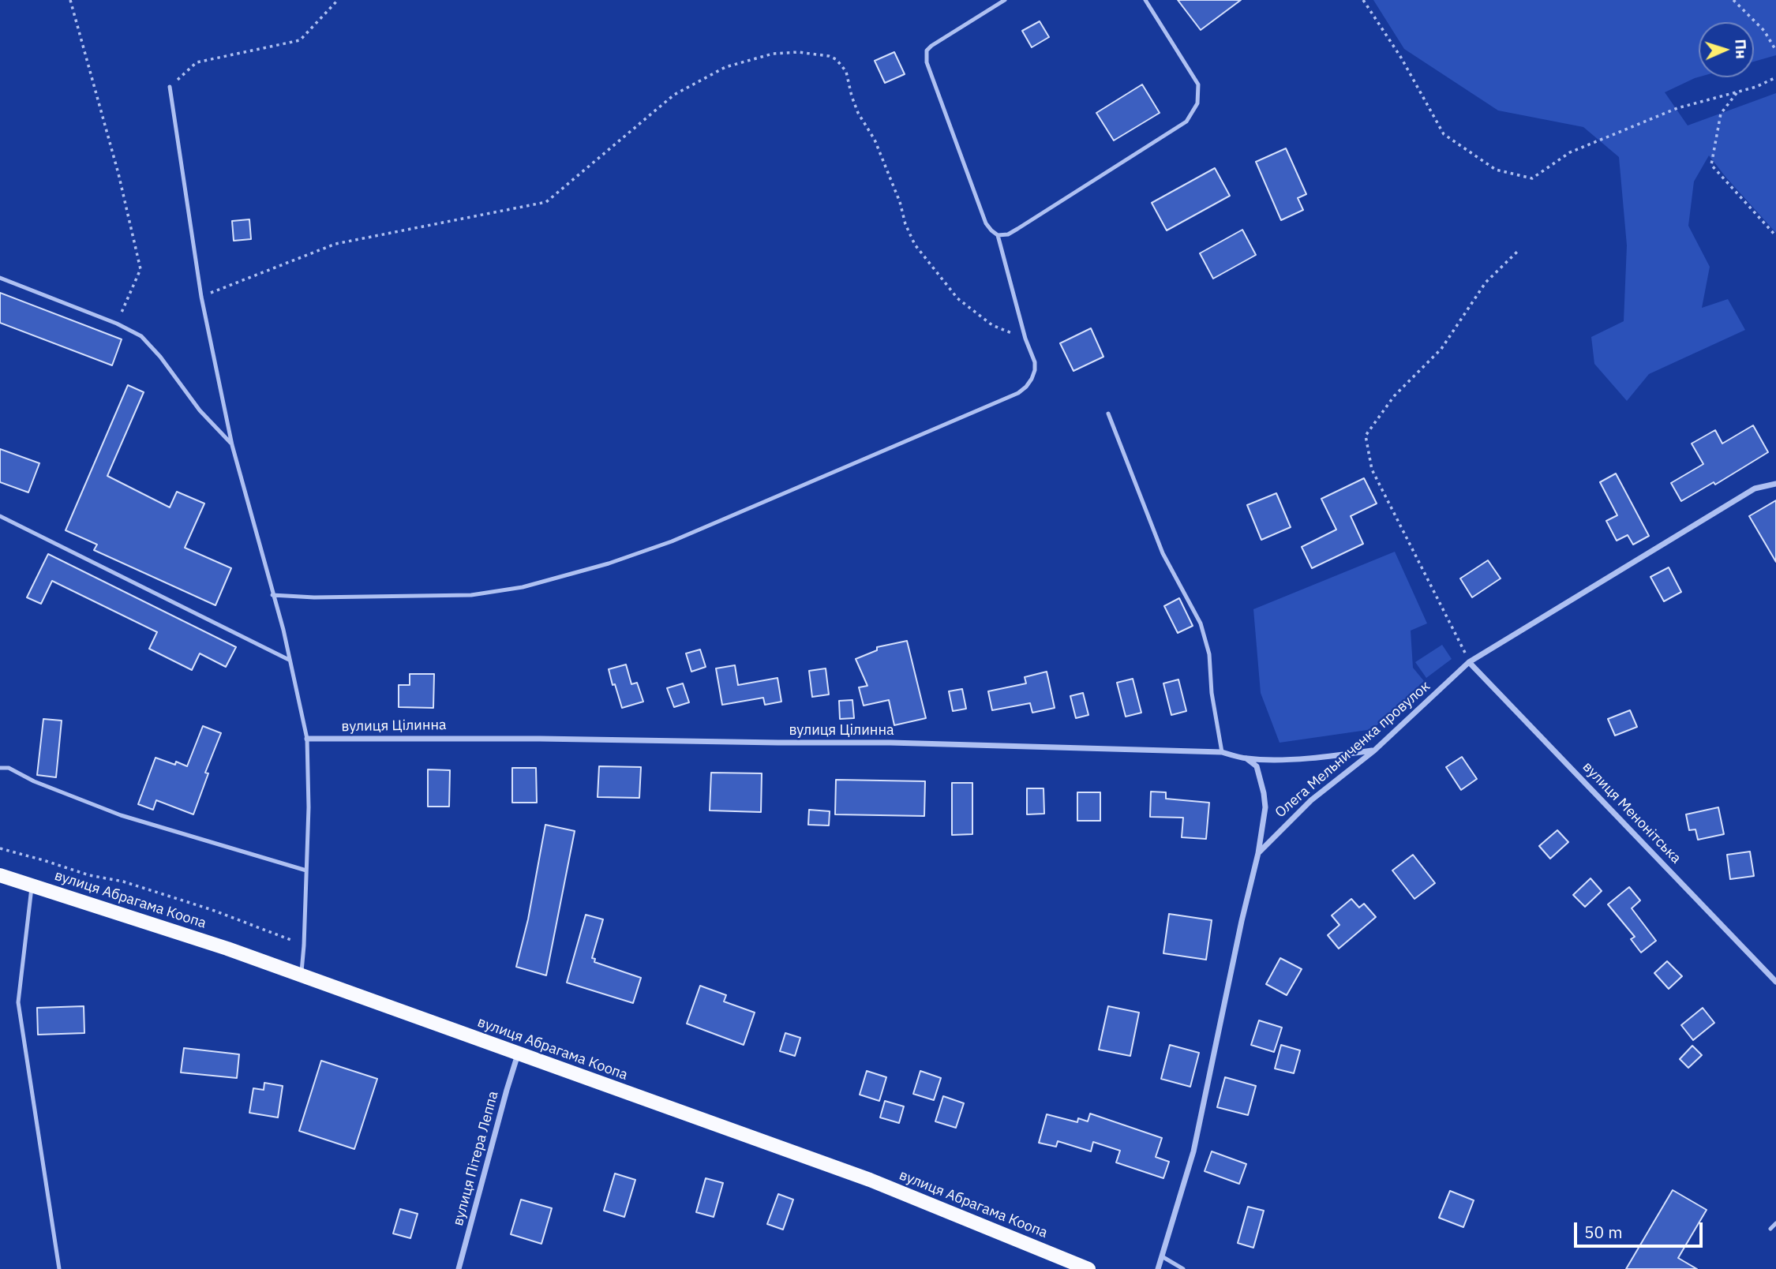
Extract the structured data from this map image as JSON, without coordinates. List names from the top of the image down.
{
  "streets": {
    "main road": ["вулиця Абрагама Коопа"],
    "street": [
      "вулиця Цілинна",
      "Олега Мельниченка провулок",
      "вулиця Менонітська",
      "вулиця Пітера Леппа"
    ]
  },
  "crossings": [
    ["вулиця Цілинна", "Олега Мельниченка провулок"],
    ["Олега Мельниченка провулок", "вулиця Менонітська"],
    ["вулиця Абрагама Коопа", "вулиця Пітера Леппа"]
  ],
  "scale_bar": "50 m",
  "north": "right"
}
